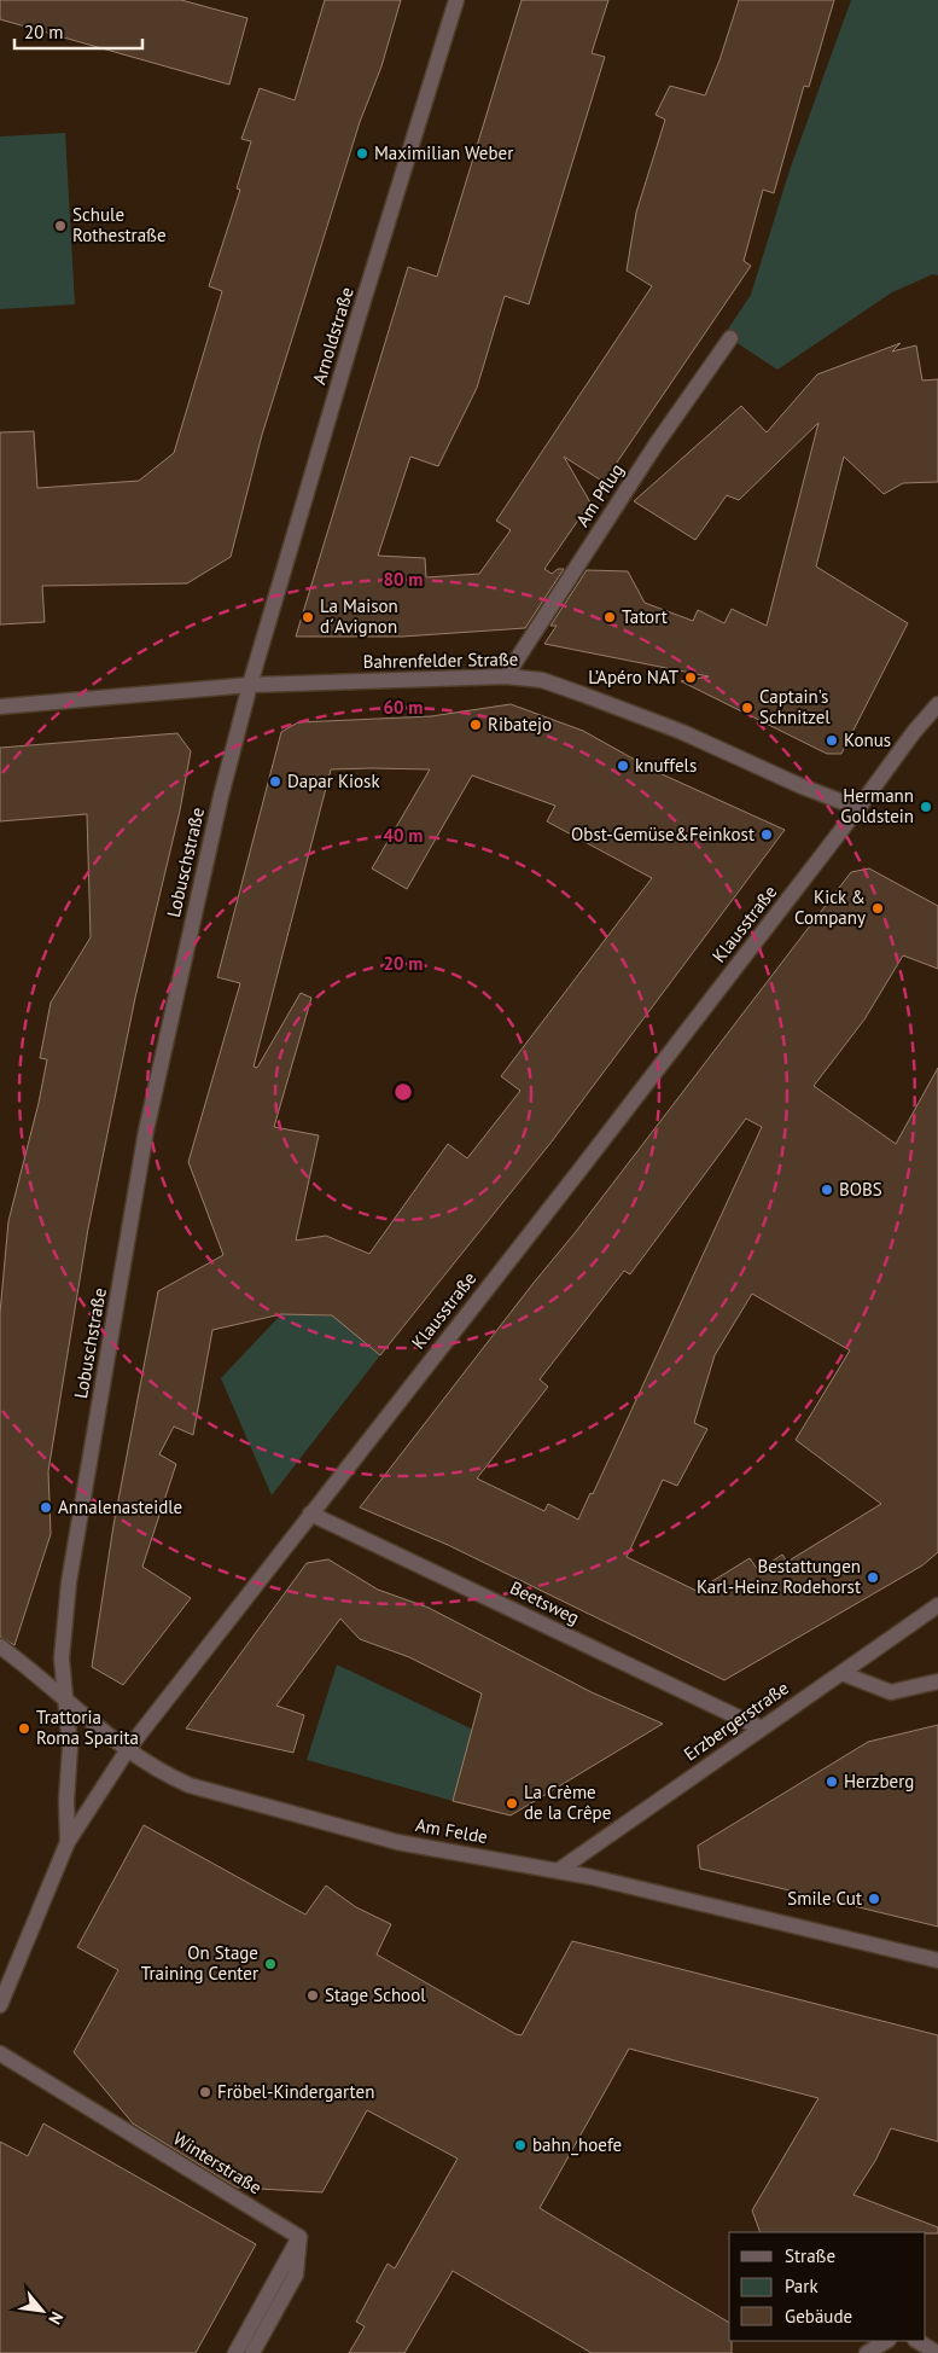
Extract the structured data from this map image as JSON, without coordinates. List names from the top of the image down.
{
  "streets": {
    "street": [
      "Arnoldstraße",
      "Am Pflug",
      "Bahrenfelder Straße",
      "Lobuschstraße",
      "Klausstraße",
      "Beetsweg",
      "Erzbergerstraße",
      "Am Felde",
      "Winterstraße"
    ]
  },
  "crossings": [
    ["Arnoldstraße", "Bahrenfelder Straße"],
    ["Arnoldstraße", "Lobuschstraße"],
    ["Am Pflug", "Bahrenfelder Straße"],
    ["Bahrenfelder Straße", "Lobuschstraße"],
    ["Bahrenfelder Straße", "Klausstraße"],
    ["Lobuschstraße", "Klausstraße"],
    ["Lobuschstraße", "Am Felde"],
    ["Klausstraße", "Beetsweg"],
    ["Klausstraße", "Am Felde"],
    ["Beetsweg", "Erzbergerstraße"],
    ["Erzbergerstraße", "Am Felde"]
  ],
  "places": [
    "Maximilian Weber",
    "Schule Rothestraße",
    "La Maison d´Avignon",
    "Tatort",
    "L’Apéro NAT",
    "Captain's Schnitzel",
    "Ribatejo",
    "Konus",
    "knuffels",
    "Dapar Kiosk",
    "Hermann Goldstein",
    "Obst-Gemüse&Feinkost",
    "Kick & Company",
    "BOBS",
    "Annalenasteidle",
    "Bestattungen Karl-Heinz Rodehorst",
    "Trattoria Roma Sparita",
    "Herzberg",
    "La Crème de la Crêpe",
    "Smile Cut",
    "On Stage Training Center",
    "Stage School",
    "Fröbel-Kindergarten",
    "bahn_hoefe"
  ],
  "legend": ["Straße", "Park", "Gebäude"],
  "scale_bar": "20 m",
  "north": "bottom right",
  "rings": [
    "80 m",
    "60 m",
    "40 m",
    "20 m"
  ]
}
